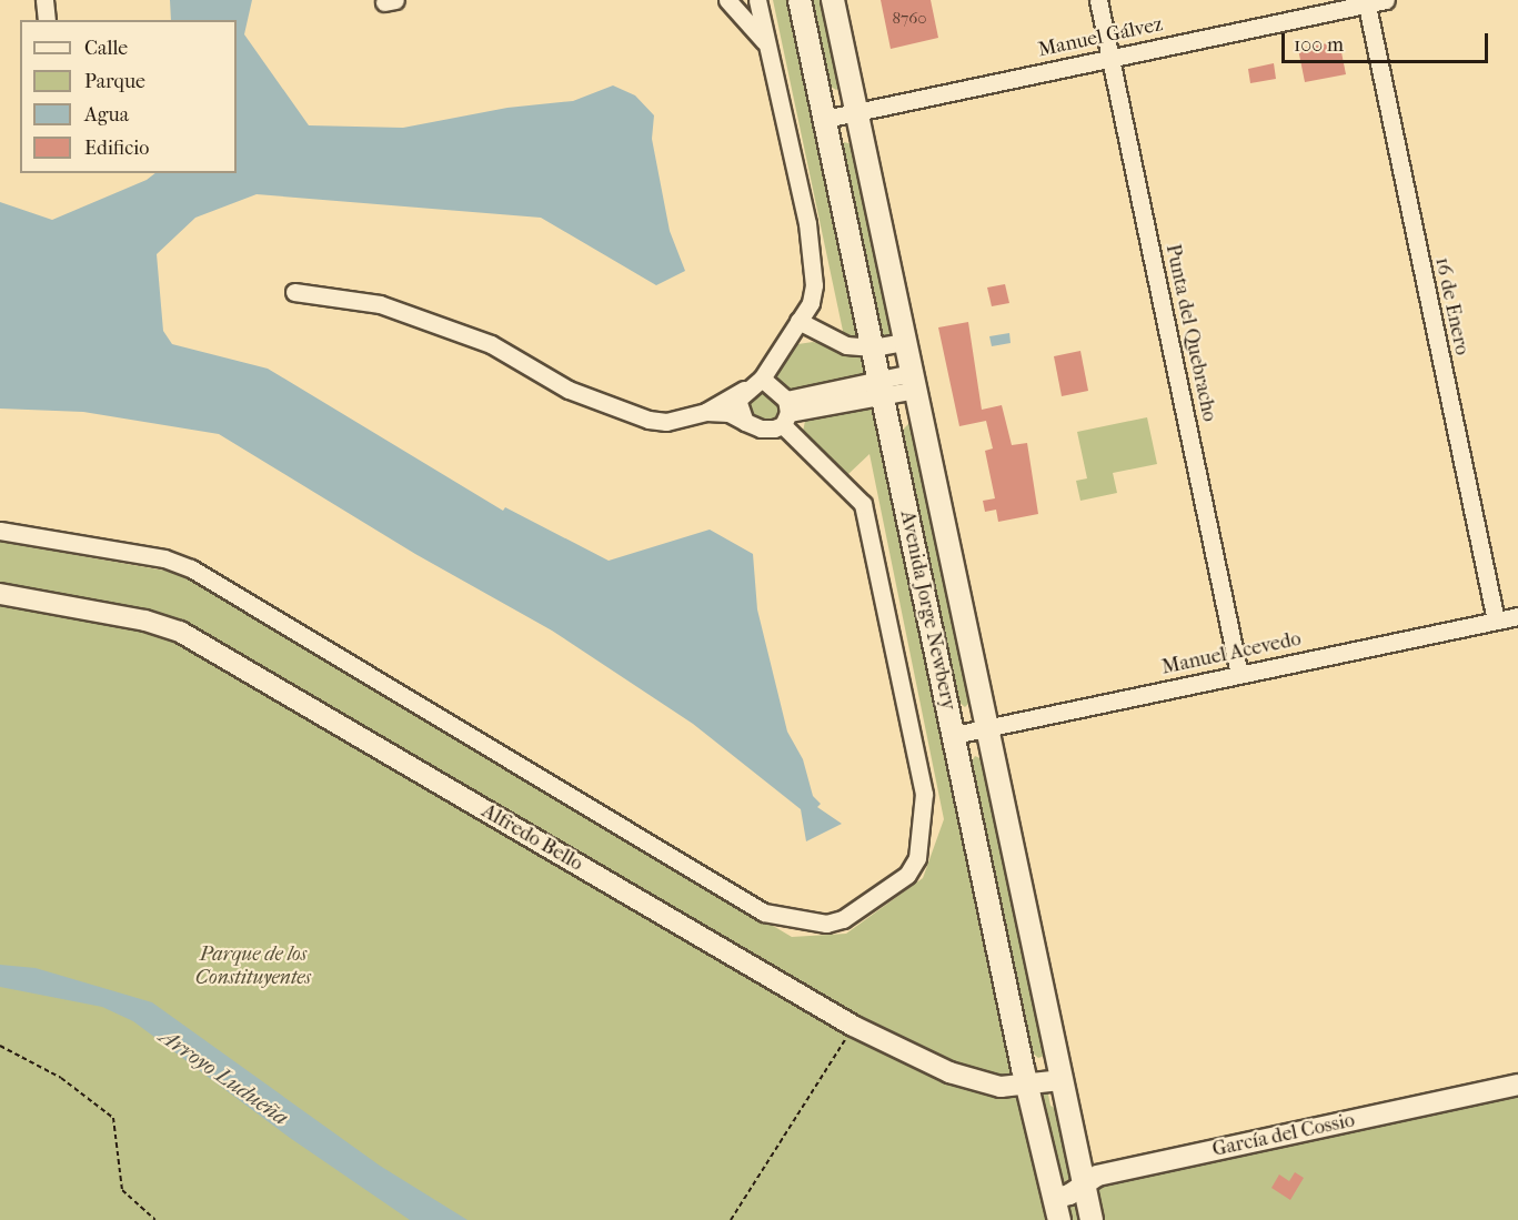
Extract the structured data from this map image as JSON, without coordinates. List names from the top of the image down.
{
  "streets": {
    "main road": ["Avenida Jorge Newbery"],
    "street": [
      "Manuel Gálvez",
      "16 de Enero",
      "Punta del Quebracho",
      "Manuel Acevedo",
      "Alfredo Bello",
      "García del Cossio"
    ]
  },
  "crossings": [
    ["Manuel Gálvez", "16 de Enero"],
    ["Manuel Gálvez", "Punta del Quebracho"],
    ["Manuel Gálvez", "Avenida Jorge Newbery"],
    ["16 de Enero", "Manuel Acevedo"],
    ["Punta del Quebracho", "Manuel Acevedo"],
    ["Avenida Jorge Newbery", "Manuel Acevedo"],
    ["Avenida Jorge Newbery", "Alfredo Bello"],
    ["Avenida Jorge Newbery", "García del Cossio"]
  ],
  "water": ["Arroyo Ludueña"],
  "parks": ["Parque de los Constituyentes"],
  "house_numbers": ["8760"],
  "legend": [
    "Calle",
    "Parque",
    "Agua",
    "Edificio"
  ],
  "scale_bar": "100 m"
}
